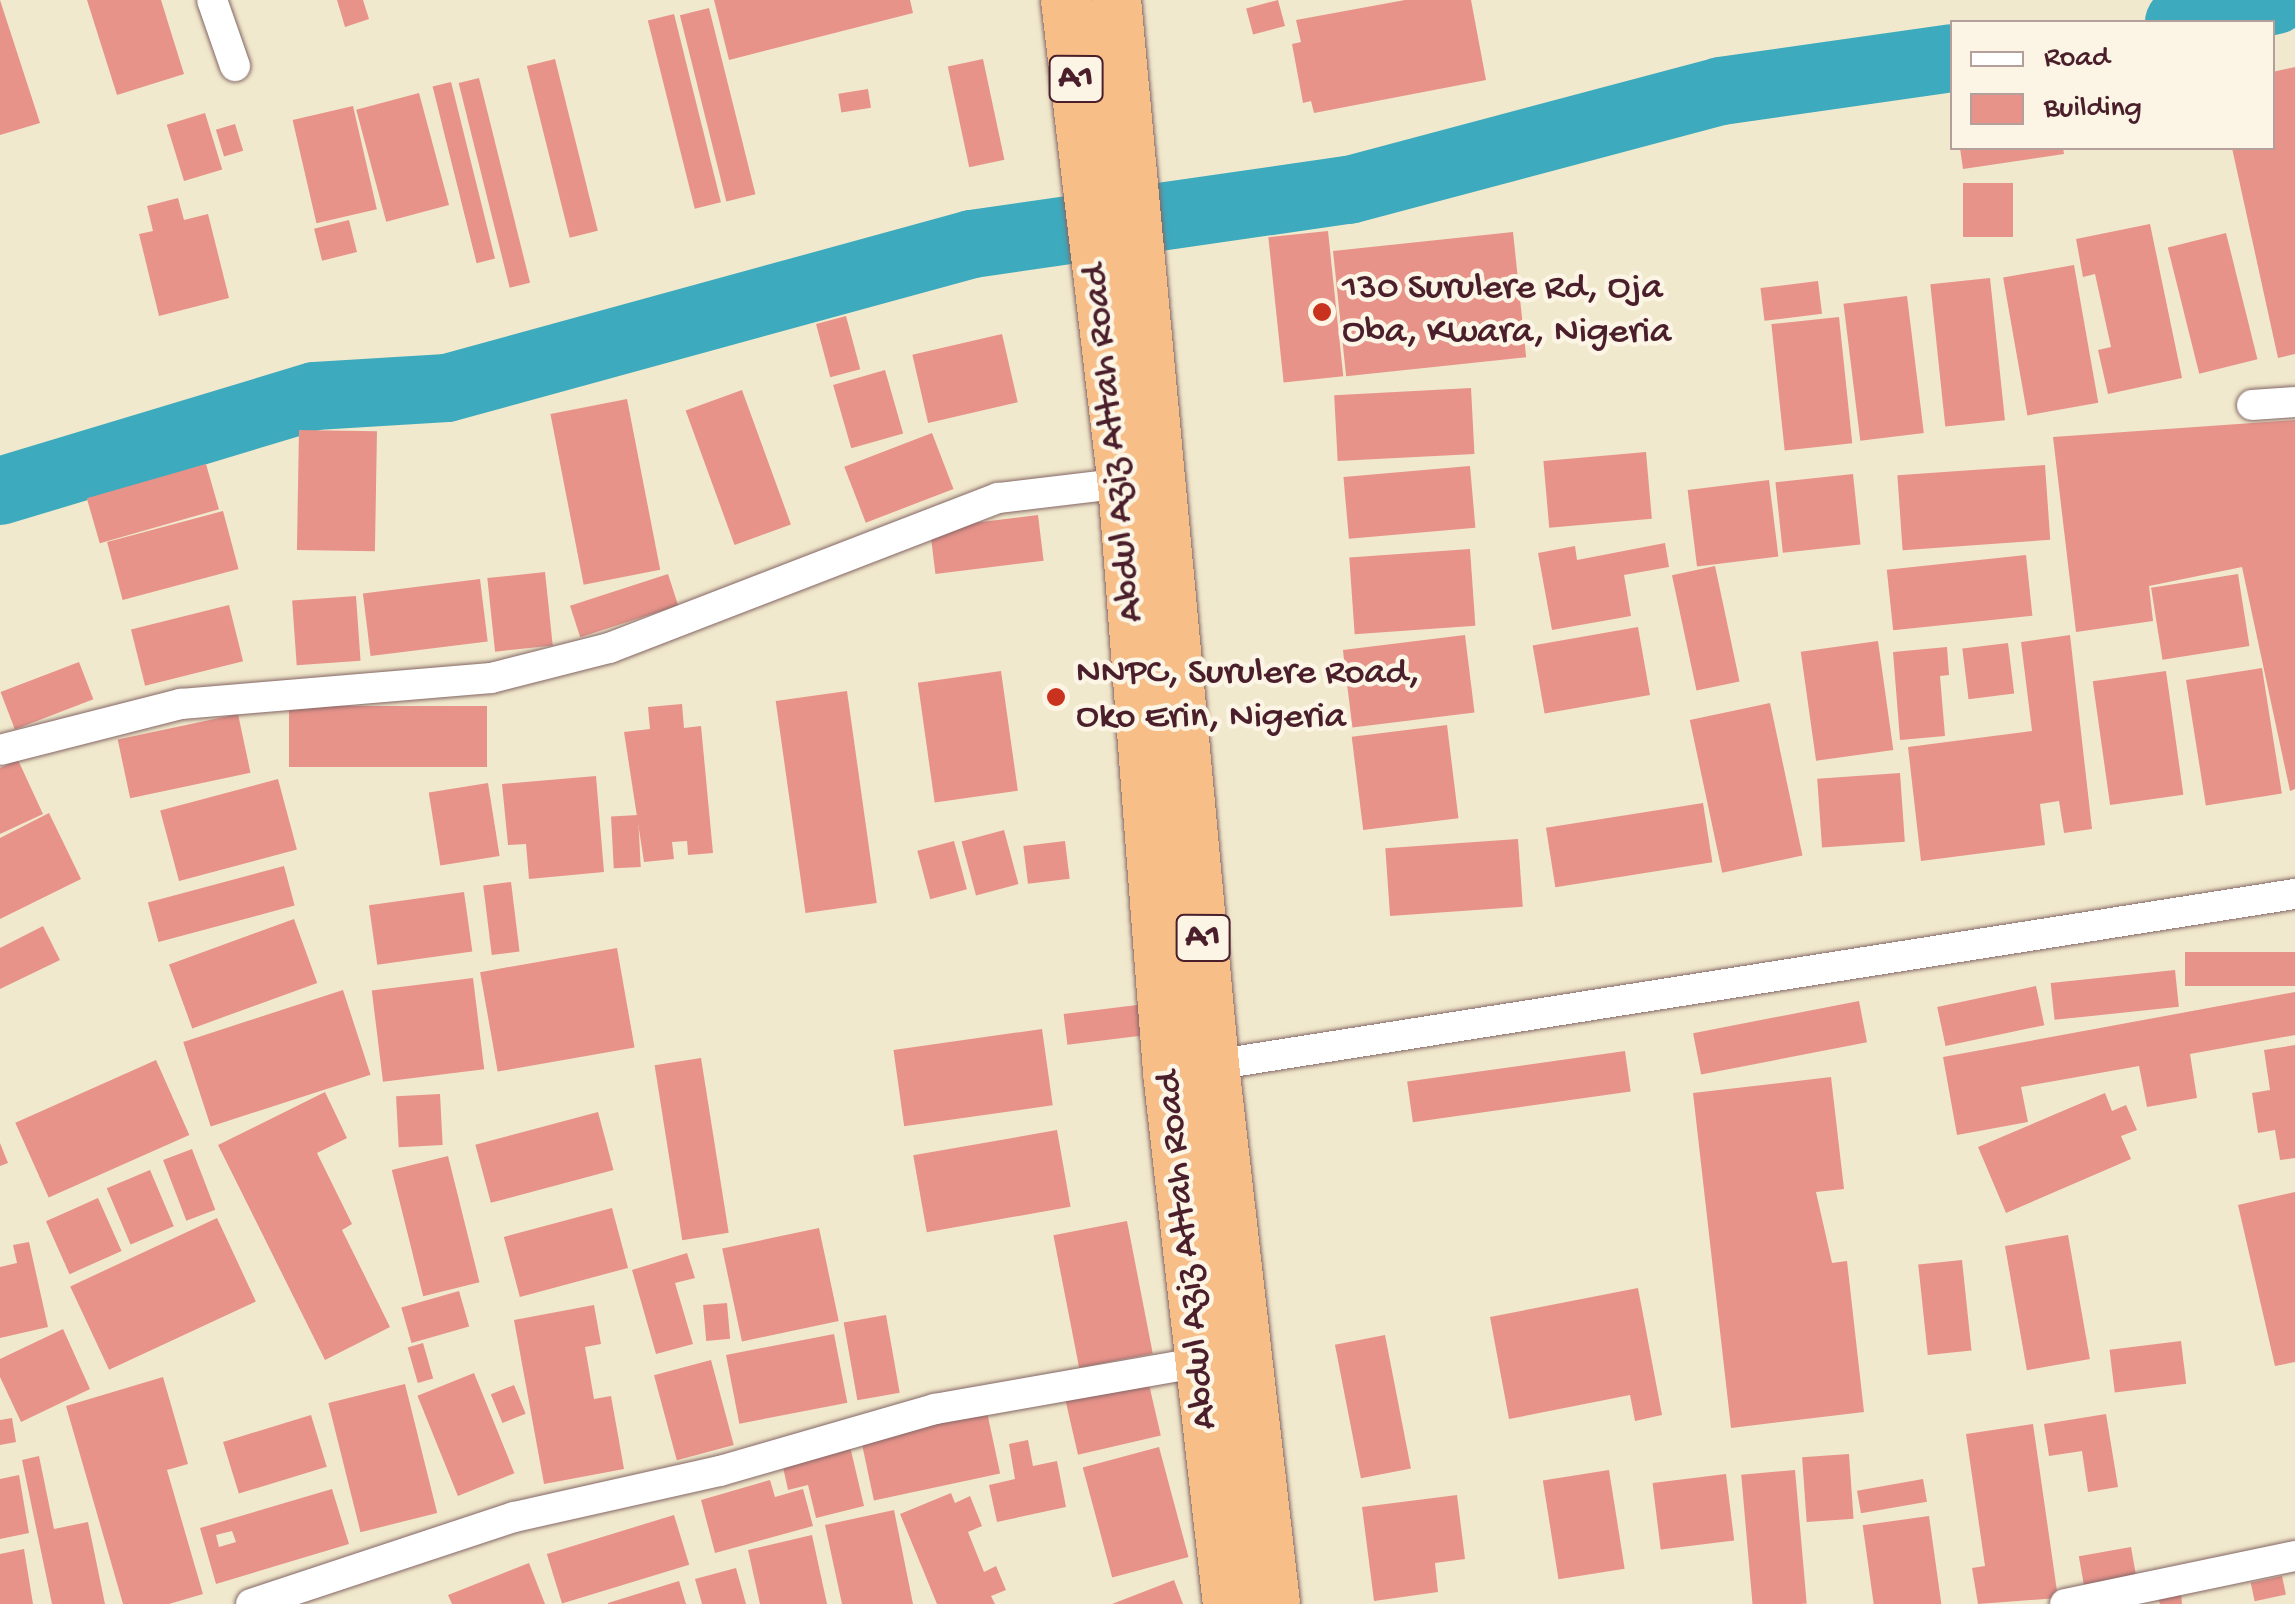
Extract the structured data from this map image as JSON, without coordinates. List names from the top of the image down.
{
  "streets": {
    "highway": ["A1", "Abdul Aziz Attah Road"]
  },
  "places": ["130 Surulere Rd, Oja Oba, Kwara, Nigeria", "NNPC, Surulere Road, Oko Erin, Nigeria"],
  "legend": ["Road", "Building"]
}
